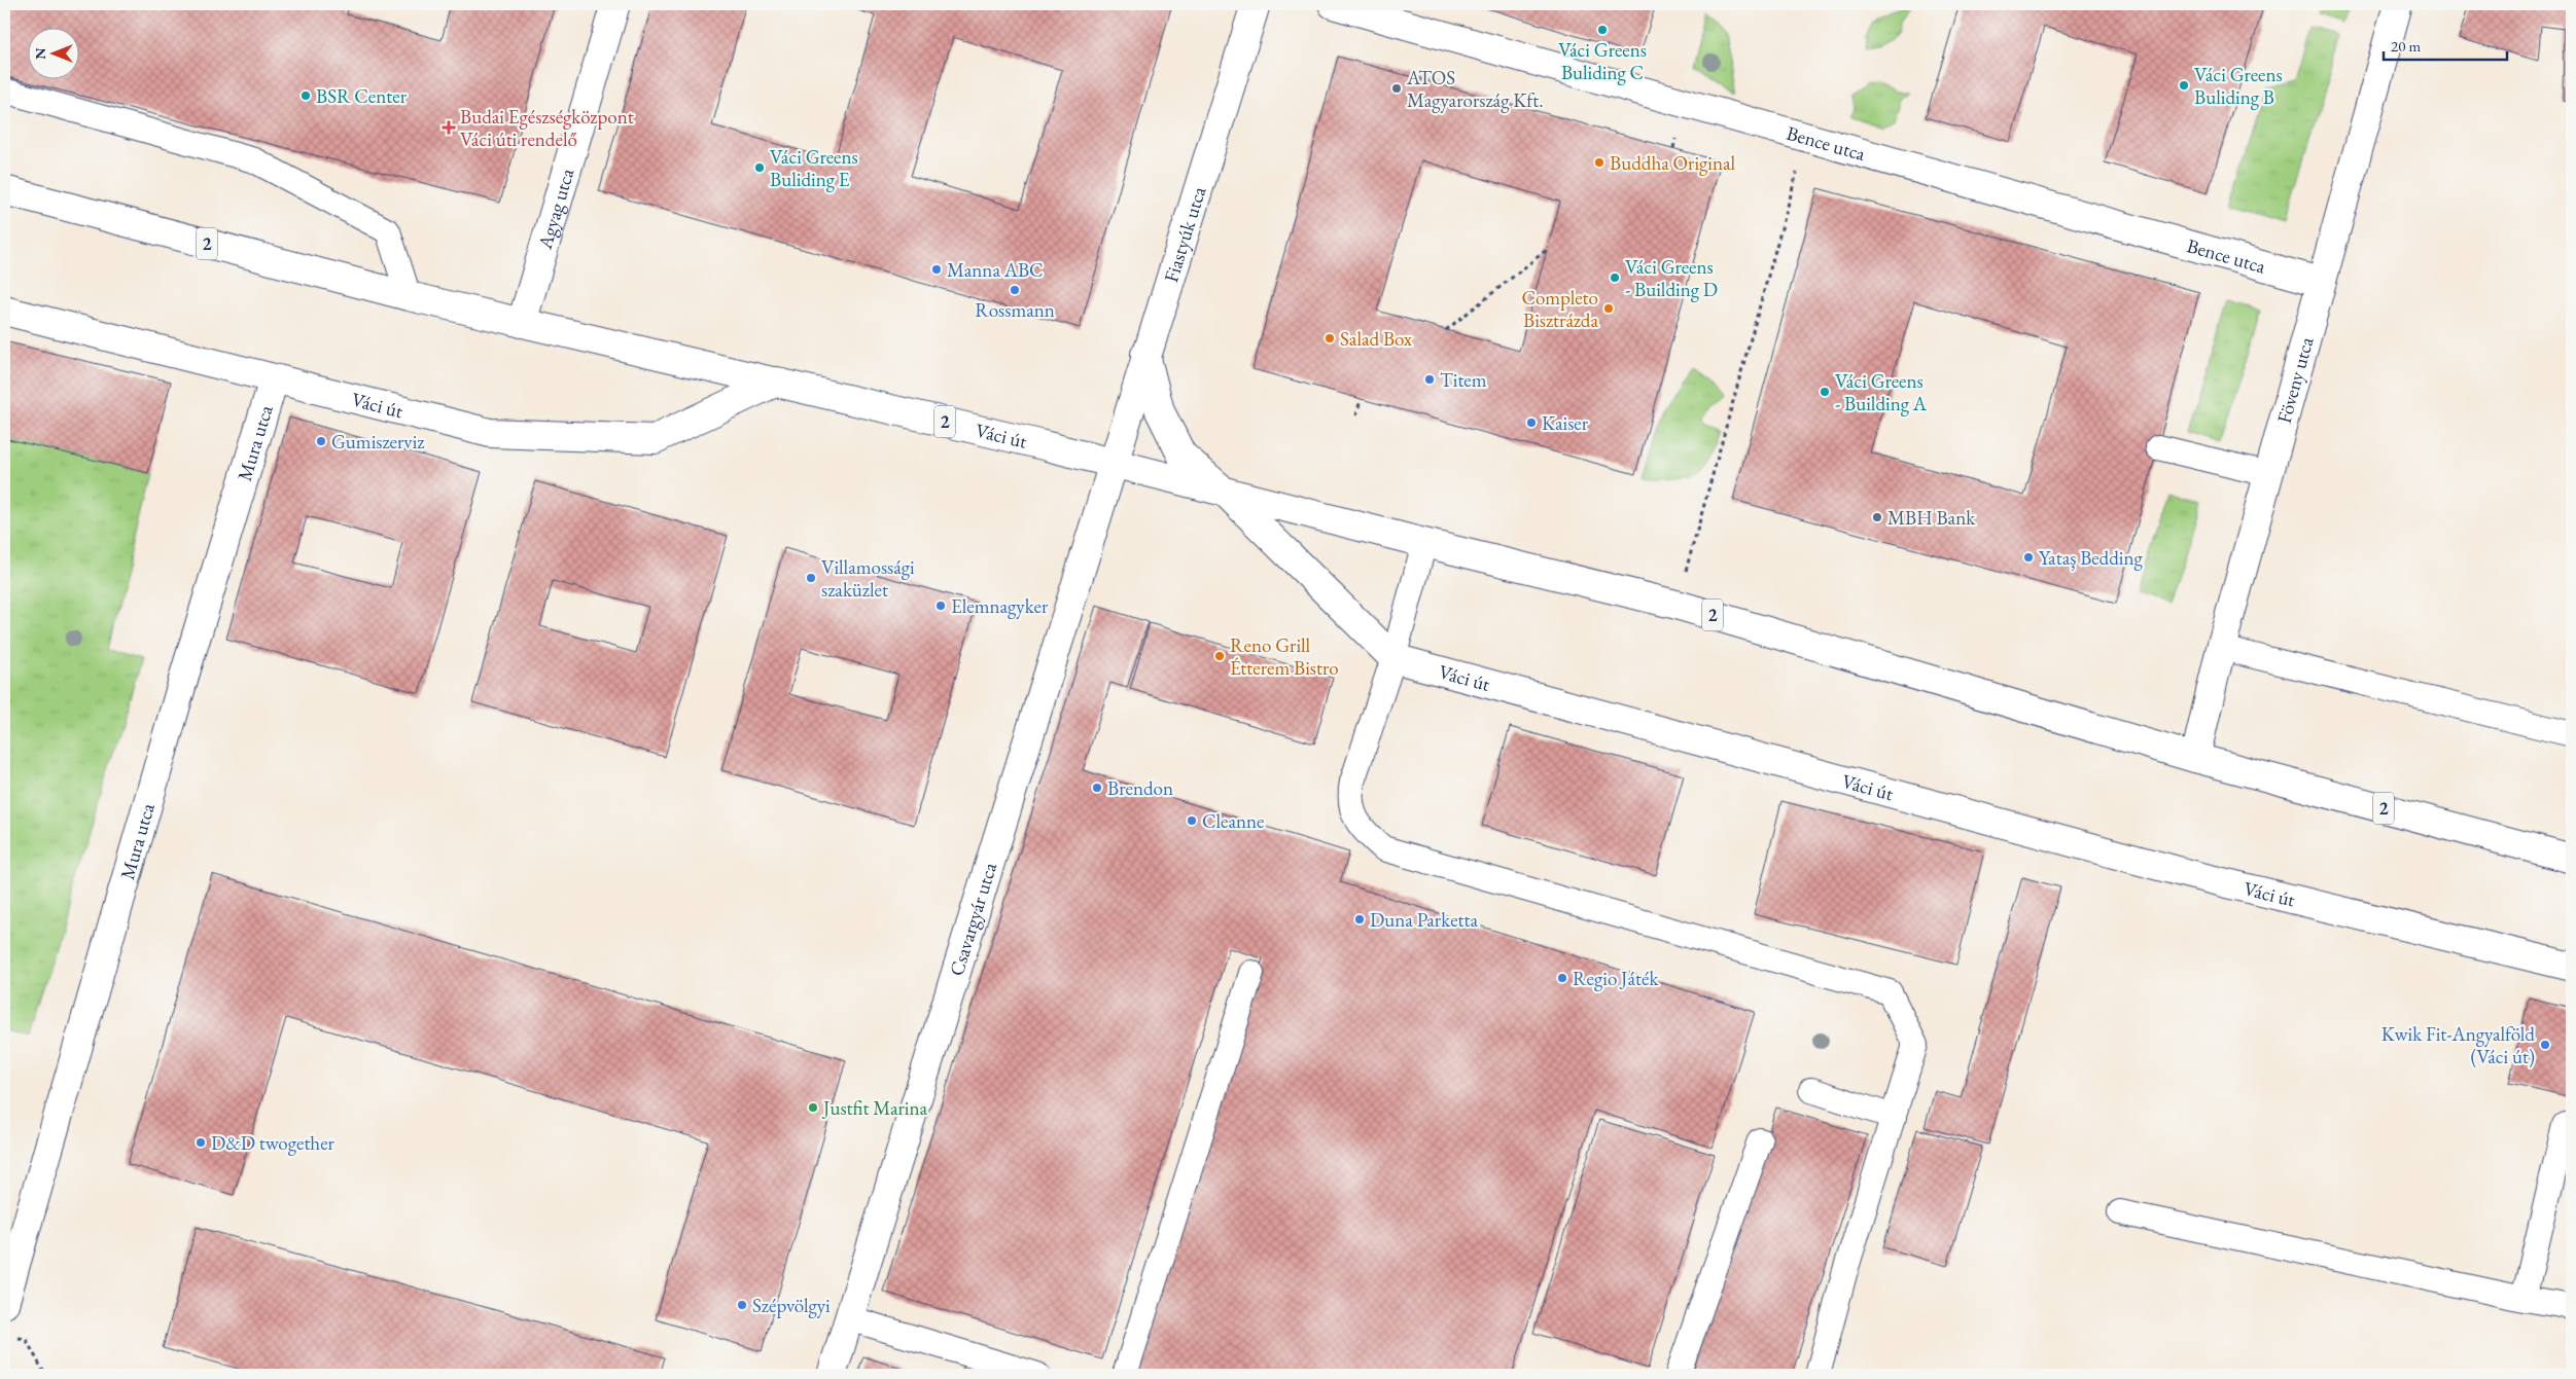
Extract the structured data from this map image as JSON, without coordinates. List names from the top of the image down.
{
  "streets": {
    "street": [
      "Bence utca",
      "Agyag utca",
      "Fiastyúk utca",
      "2",
      "Föveny utca",
      "Váci út",
      "Mura utca",
      "Csavargyár utca"
    ]
  },
  "crossings": [
    ["Bence utca", "Föveny utca"],
    ["Agyag utca", "Váci út"],
    ["Fiastyúk utca", "Váci út"],
    ["Fiastyúk utca", "Csavargyár utca"],
    ["Föveny utca", "Váci út"],
    ["Váci út", "Mura utca"],
    ["Váci út", "Csavargyár utca"]
  ],
  "places": {
    "other": [
      "Váci Greens Buliding C",
      "Váci Greens Buliding B",
      "ATOS Magyarország Kft.",
      "BSR Center",
      "Buddha Original",
      "Váci Greens Buliding E",
      "Manna ABC",
      "Váci Greens - Building D",
      "Rossmann",
      "Completo Bisztrázda",
      "Salad Box",
      "Titem",
      "Váci Greens - Building A",
      "Kaiser",
      "Gumiszerviz",
      "MBH Bank",
      "Yataş Bedding",
      "Villamossági szaküzlet",
      "Elemnagyker",
      "Reno Grill Étterem Bistro",
      "Brendon",
      "Cleanne",
      "Duna Parketta",
      "Regio Játék",
      "Kwik Fit-Angyalföld (Váci út)",
      "Justfit Marina",
      "D&D twogether",
      "Szépvölgyi"
    ],
    "health": ["Budai Egészségközpont Váci úti rendelő"]
  },
  "scale_bar": "20 m",
  "north": "left"
}
